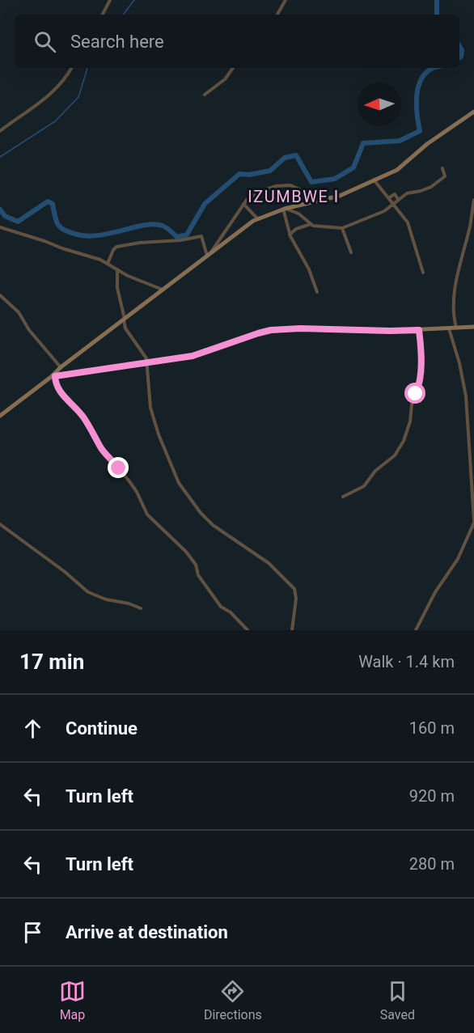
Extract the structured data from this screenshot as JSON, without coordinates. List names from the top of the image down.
{
  "districts": ["IZUMBWE I"],
  "north": "left",
  "page": {
    "search": "Search here",
    "heading": ["17 min", "Walk · 1.4 km"],
    "list": [
      ["Continue", "160 m"],
      ["Turn left", "920 m"],
      ["Turn left", "280 m"],
      "Arrive at destination"
    ],
    "nav": ["Map", "Directions", "Saved"]
  }
}
